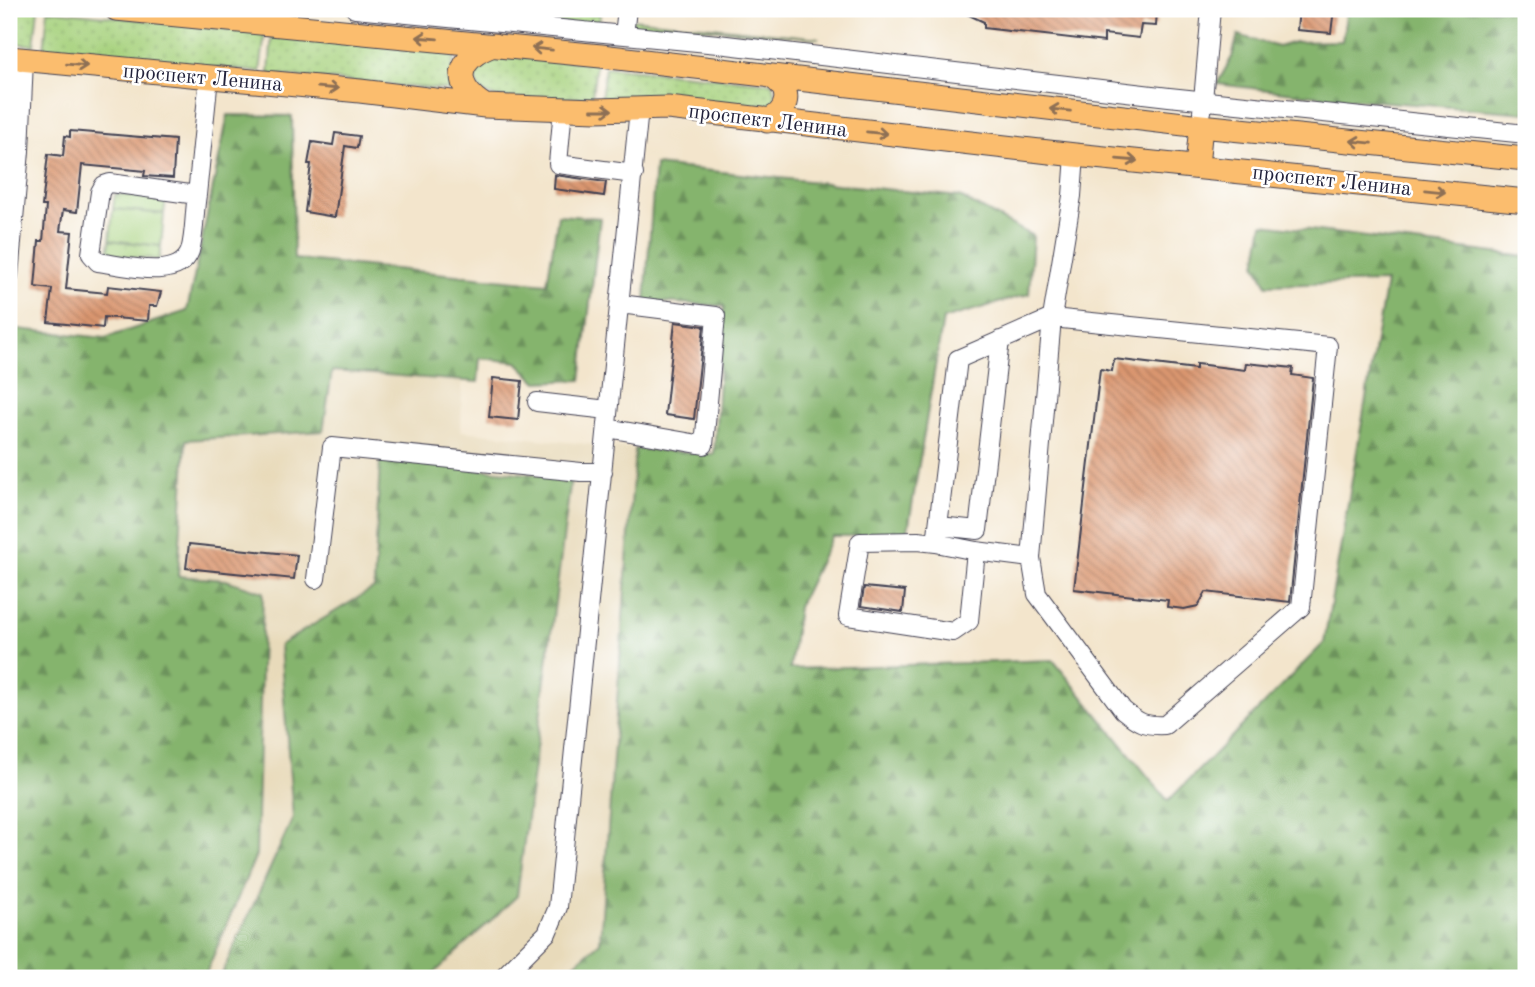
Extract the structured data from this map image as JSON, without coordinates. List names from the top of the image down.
{
  "streets": {
    "main road": ["проспект Ленина"]
  }
}
